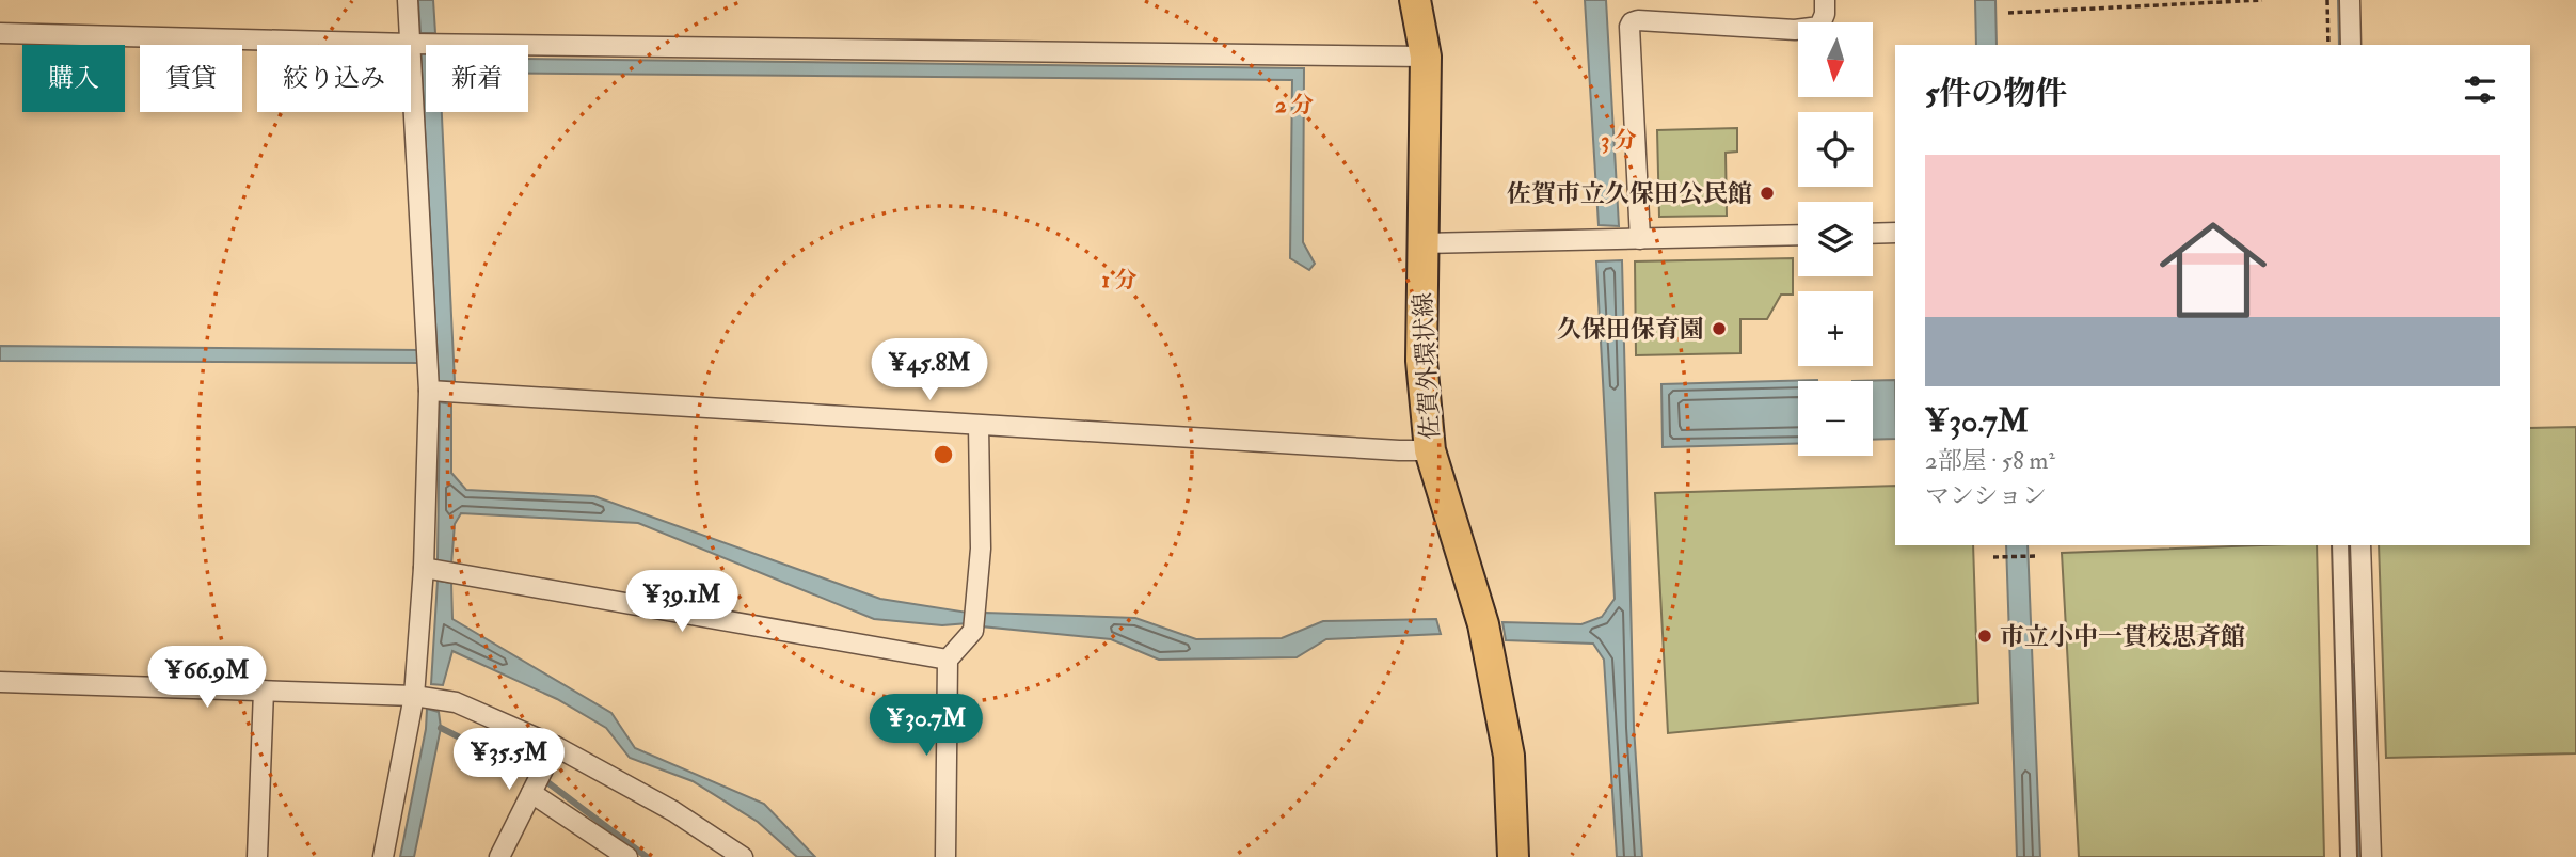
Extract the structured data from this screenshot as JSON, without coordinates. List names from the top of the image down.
{
  "streets": {
    "main road": ["佐賀外環状線"]
  },
  "places": ["佐賀市立久保田公民館", "久保田保育園", "市立小中一貫校思斉館"],
  "north": "bottom",
  "page": {
    "map_buttons": ["+", "−"],
    "chip": [
      "購入",
      "賃貸",
      "絞り込み",
      "新着"
    ],
    "heading": "5件の物件",
    "list": [
      {
        "name": "¥30.7M",
        "note": "2部屋 · 58 m² · マンション"
      }
    ],
    "price": [
      "¥45.8M",
      "¥39.1M",
      "¥66.9M",
      "¥30.7M",
      "¥35.5M"
    ]
  },
  "rings": ["2 分", "3 分", "1 分"]
}
